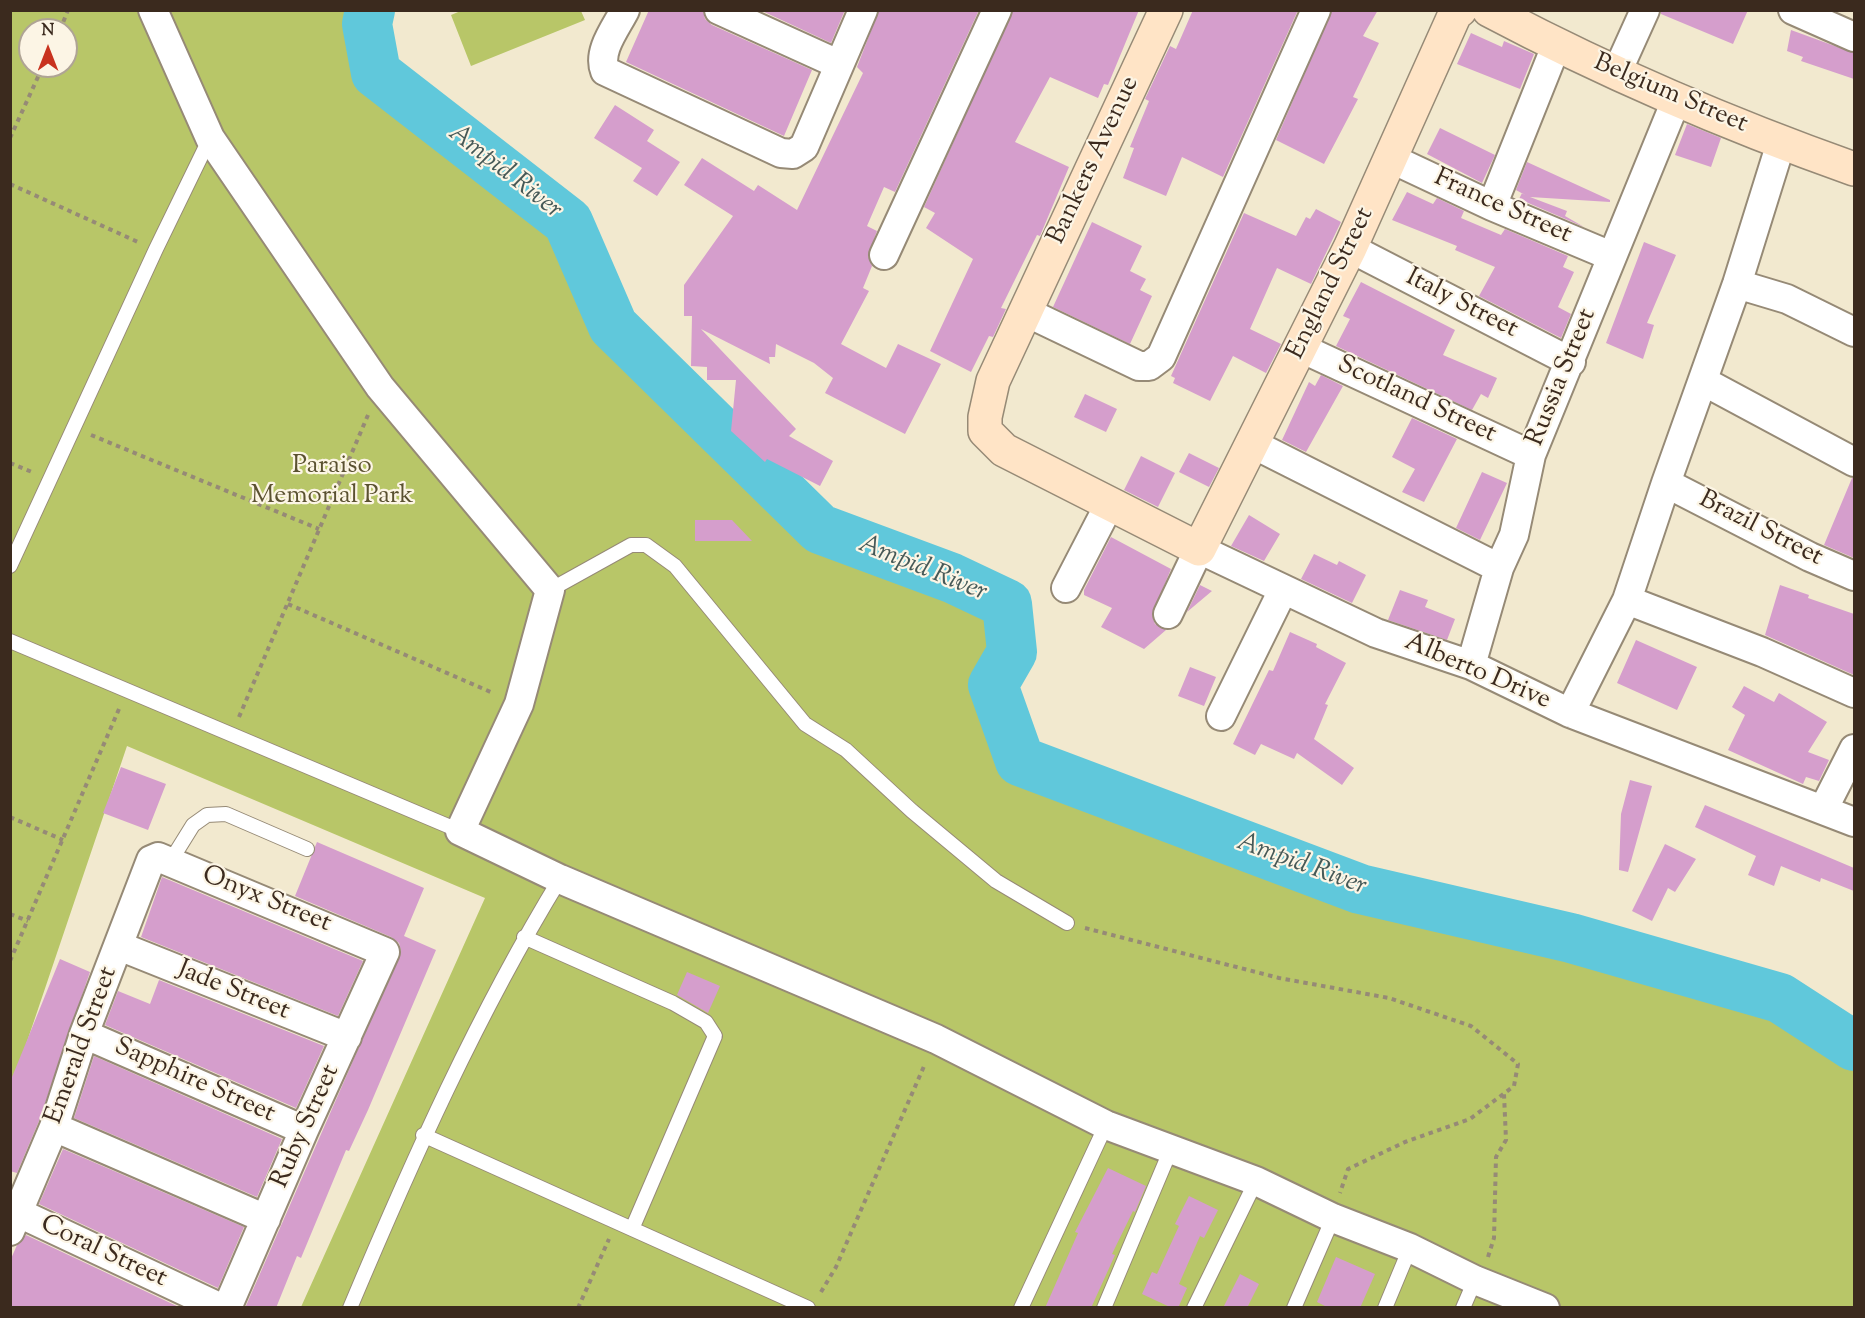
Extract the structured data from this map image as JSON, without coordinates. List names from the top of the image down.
{
  "streets": {
    "street": [
      "Belgium Street",
      "Bankers Avenue",
      "France Street",
      "England Street",
      "Italy Street",
      "Russia Street",
      "Scotland Street",
      "Brazil Street",
      "Alberto Drive",
      "Onyx Street",
      "Jade Street",
      "Emerald Street",
      "Sapphire Street",
      "Ruby Street",
      "Coral Street"
    ]
  },
  "crossings": [
    ["Belgium Street", "Russia Street"],
    ["Bankers Avenue", "Alberto Drive"],
    ["France Street", "England Street"],
    ["France Street", "Russia Street"],
    ["England Street", "Italy Street"],
    ["England Street", "Scotland Street"],
    ["England Street", "Alberto Drive"],
    ["Italy Street", "Russia Street"],
    ["Russia Street", "Scotland Street"],
    ["Russia Street", "Alberto Drive"],
    ["Onyx Street", "Emerald Street"],
    ["Onyx Street", "Ruby Street"],
    ["Jade Street", "Emerald Street"],
    ["Jade Street", "Ruby Street"],
    ["Emerald Street", "Sapphire Street"],
    ["Emerald Street", "Coral Street"],
    ["Sapphire Street", "Ruby Street"]
  ],
  "water": ["Ampid River"],
  "parks": ["Paraiso Memorial Park"],
  "north": "top"
}
